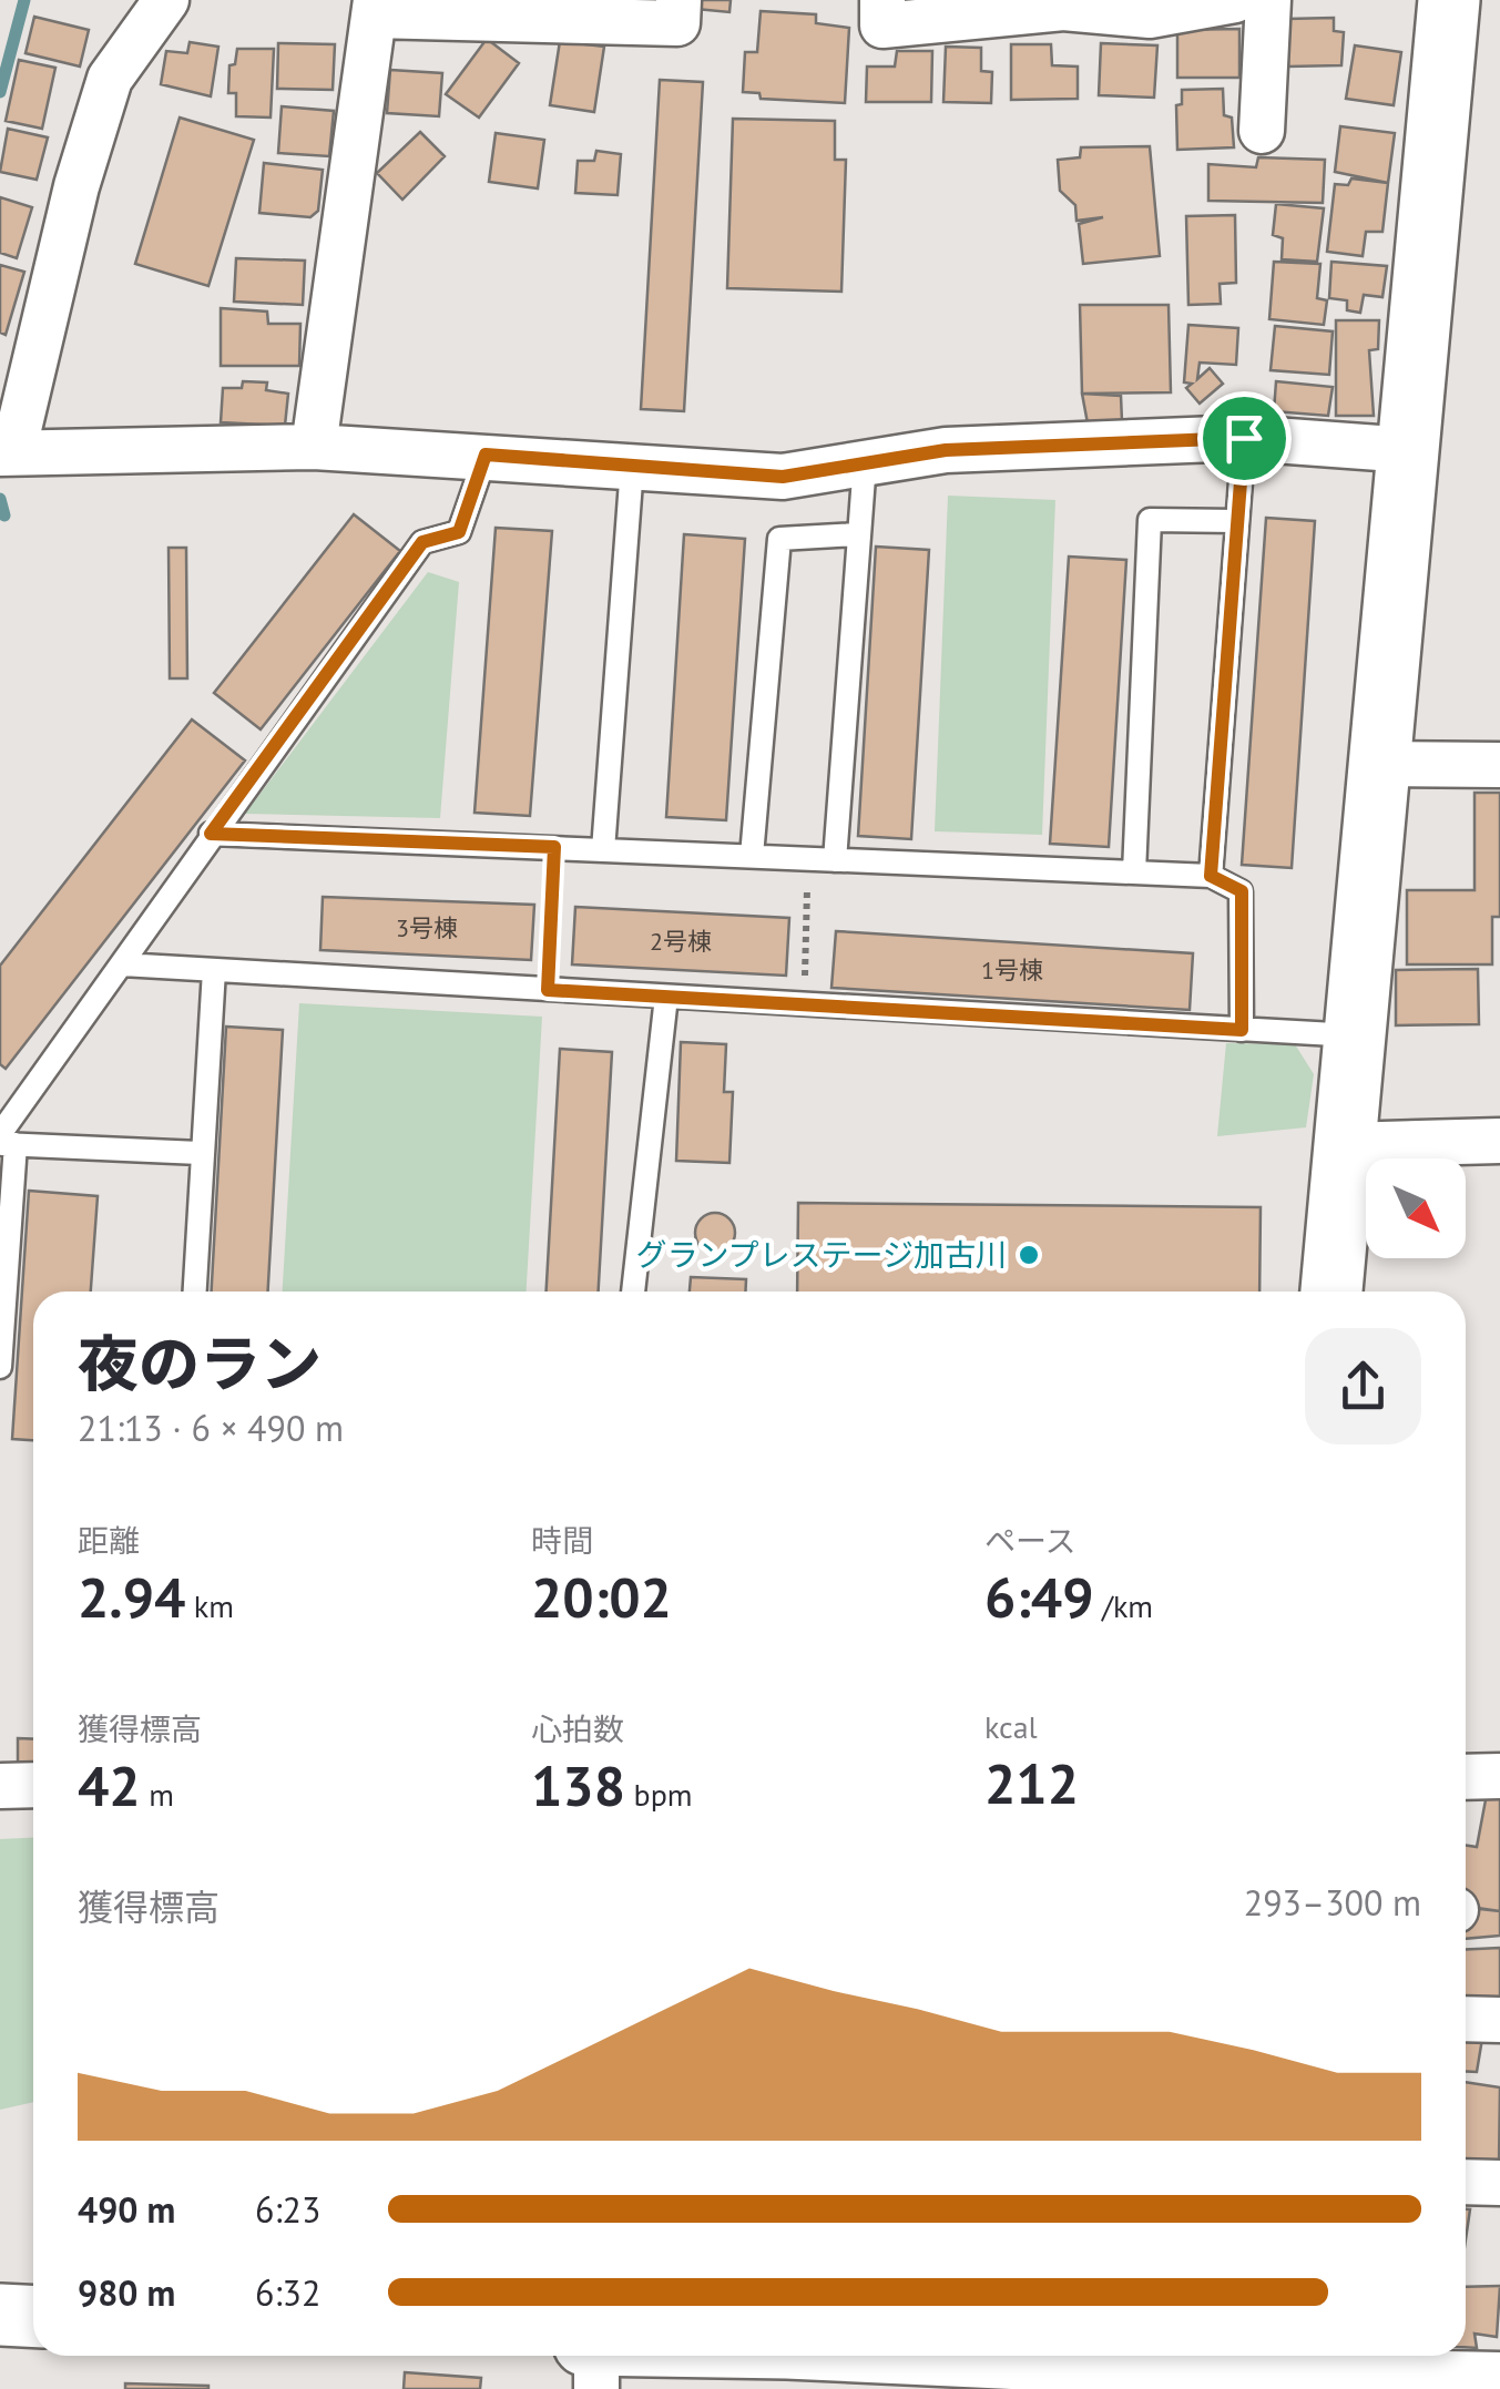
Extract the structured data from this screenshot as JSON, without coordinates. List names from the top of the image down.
{
  "places": ["グランプレステージ加古川"],
  "house_numbers": ["3号棟", "2号棟", "1号棟"],
  "north": "bottom right",
  "page": {
    "heading": ["夜のラン", "21:13 · 6 × 490 m"],
    "stats": [
      ["距離", "2.94 km"],
      ["時間", "20:02"],
      ["ペース", "6:49 /km"],
      ["獲得標高", "42 m"],
      ["心拍数", "138 bpm"],
      ["kcal", "212"]
    ],
    "chart": ["獲得標高", "293–300 m"],
    "list": [
      {
        "name": "490 m",
        "note": "6:23"
      },
      {
        "name": "980 m",
        "note": "6:32"
      }
    ]
  }
}
